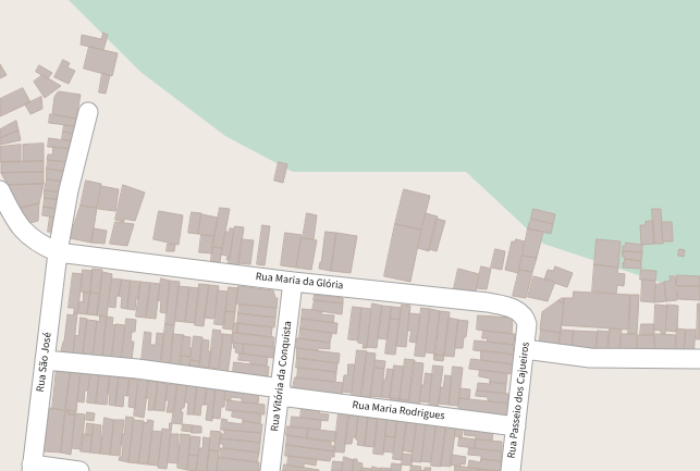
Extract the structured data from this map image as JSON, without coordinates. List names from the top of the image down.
{
  "streets": {
    "street": [
      "Rua Maria da Glória",
      "Rua São José",
      "Rua Vitória da Conquista",
      "Rua Passeio dos Cajueiros",
      "Rua Maria Rodrigues"
    ]
  },
  "crossings": [
    ["Rua Maria da Glória", "Rua São José"],
    ["Rua Maria da Glória", "Rua Vitória da Conquista"],
    ["Rua Maria da Glória", "Rua Passeio dos Cajueiros"],
    ["Rua São José", "Rua Maria Rodrigues"],
    ["Rua Vitória da Conquista", "Rua Maria Rodrigues"],
    ["Rua Passeio dos Cajueiros", "Rua Maria Rodrigues"]
  ]
}
